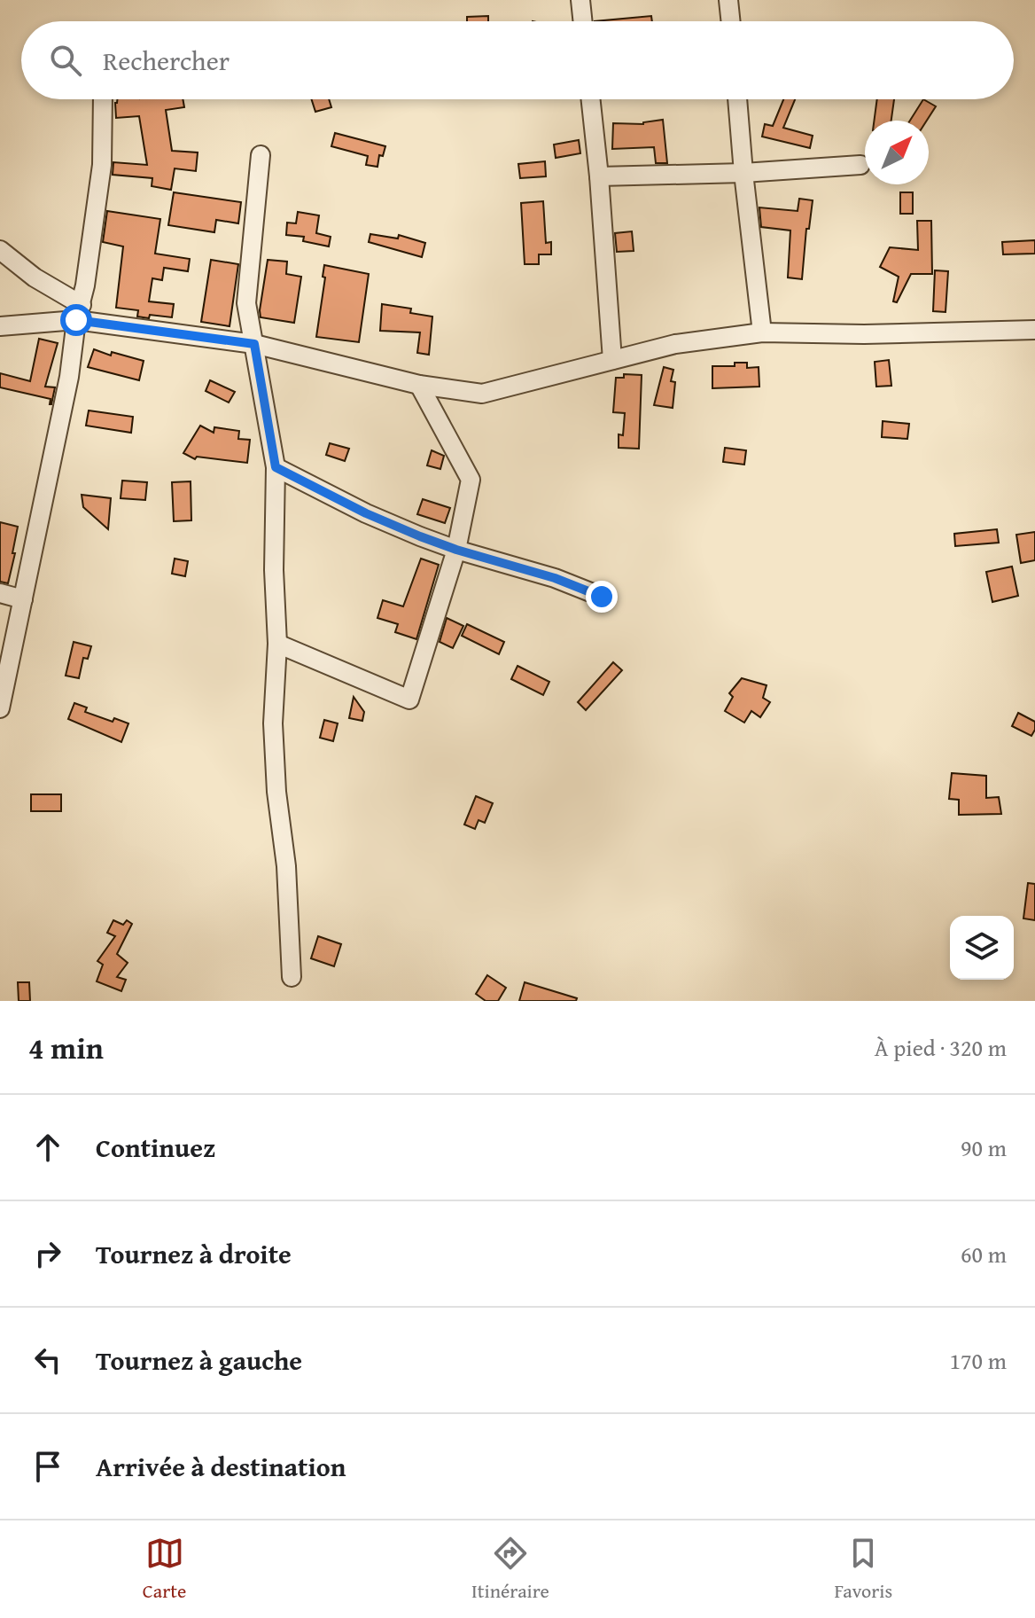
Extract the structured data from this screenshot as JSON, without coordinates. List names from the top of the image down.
{
  "north": "top right",
  "page": {
    "search": "Rechercher",
    "heading": ["4 min", "À pied · 320 m"],
    "list": [
      ["Continuez", "90 m"],
      ["Tournez à droite", "60 m"],
      ["Tournez à gauche", "170 m"],
      "Arrivée à destination"
    ],
    "nav": ["Carte", "Itinéraire", "Favoris"]
  }
}
